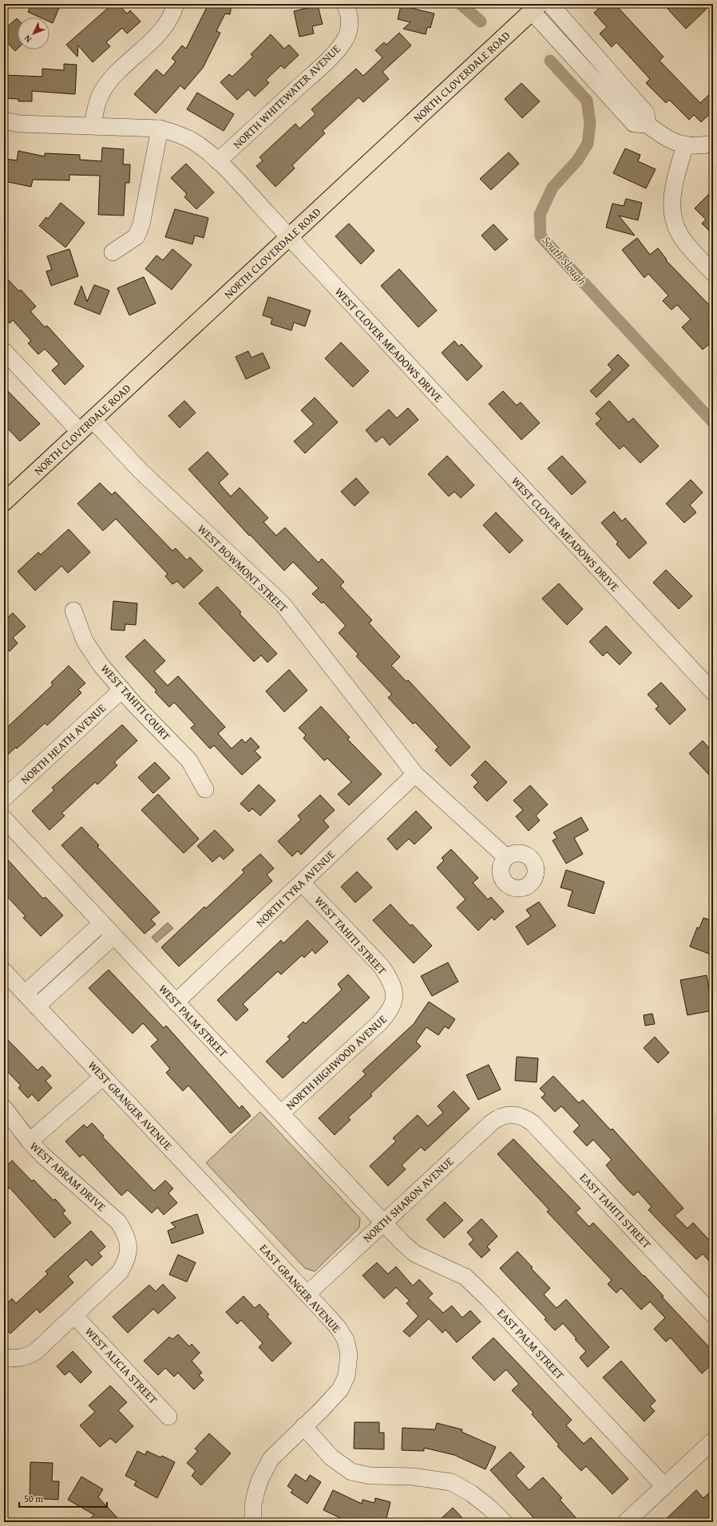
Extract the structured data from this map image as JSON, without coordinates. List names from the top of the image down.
{
  "streets": {
    "main road": ["NORTH CLOVERDALE ROAD"],
    "street": [
      "NORTH WHITEWATER AVENUE",
      "WEST CLOVER MEADOWS DRIVE",
      "WEST BOWMONT STREET",
      "WEST TAHITI COURT",
      "NORTH HEATH AVENUE",
      "NORTH TYRA AVENUE",
      "WEST TAHITI STREET",
      "WEST PALM STREET",
      "NORTH HIGHWOOD AVENUE",
      "WEST GRANGER AVENUE",
      "WEST ABRAM DRIVE",
      "NORTH SHARON AVENUE",
      "EAST TAHITI STREET",
      "EAST GRANGER AVENUE",
      "EAST PALM STREET",
      "WEST ALICIA STREET"
    ]
  },
  "crossings": [
    ["NORTH CLOVERDALE ROAD", "WEST CLOVER MEADOWS DRIVE"],
    ["NORTH CLOVERDALE ROAD", "WEST BOWMONT STREET"],
    ["NORTH WHITEWATER AVENUE", "WEST CLOVER MEADOWS DRIVE"],
    ["WEST BOWMONT STREET", "NORTH TYRA AVENUE"],
    ["WEST TAHITI COURT", "NORTH HEATH AVENUE"],
    ["NORTH TYRA AVENUE", "WEST TAHITI STREET"],
    ["NORTH TYRA AVENUE", "WEST PALM STREET"],
    ["WEST TAHITI STREET", "NORTH HIGHWOOD AVENUE"],
    ["WEST PALM STREET", "NORTH HIGHWOOD AVENUE"],
    ["WEST PALM STREET", "NORTH SHARON AVENUE"],
    ["WEST PALM STREET", "EAST PALM STREET"],
    ["WEST GRANGER AVENUE", "EAST GRANGER AVENUE"],
    ["WEST ABRAM DRIVE", "WEST ALICIA STREET"],
    ["NORTH SHARON AVENUE", "EAST TAHITI STREET"],
    ["NORTH SHARON AVENUE", "EAST GRANGER AVENUE"],
    ["NORTH SHARON AVENUE", "EAST PALM STREET"]
  ],
  "water": ["South Slough"],
  "scale_bar": "50 m",
  "north": "bottom left"
}
